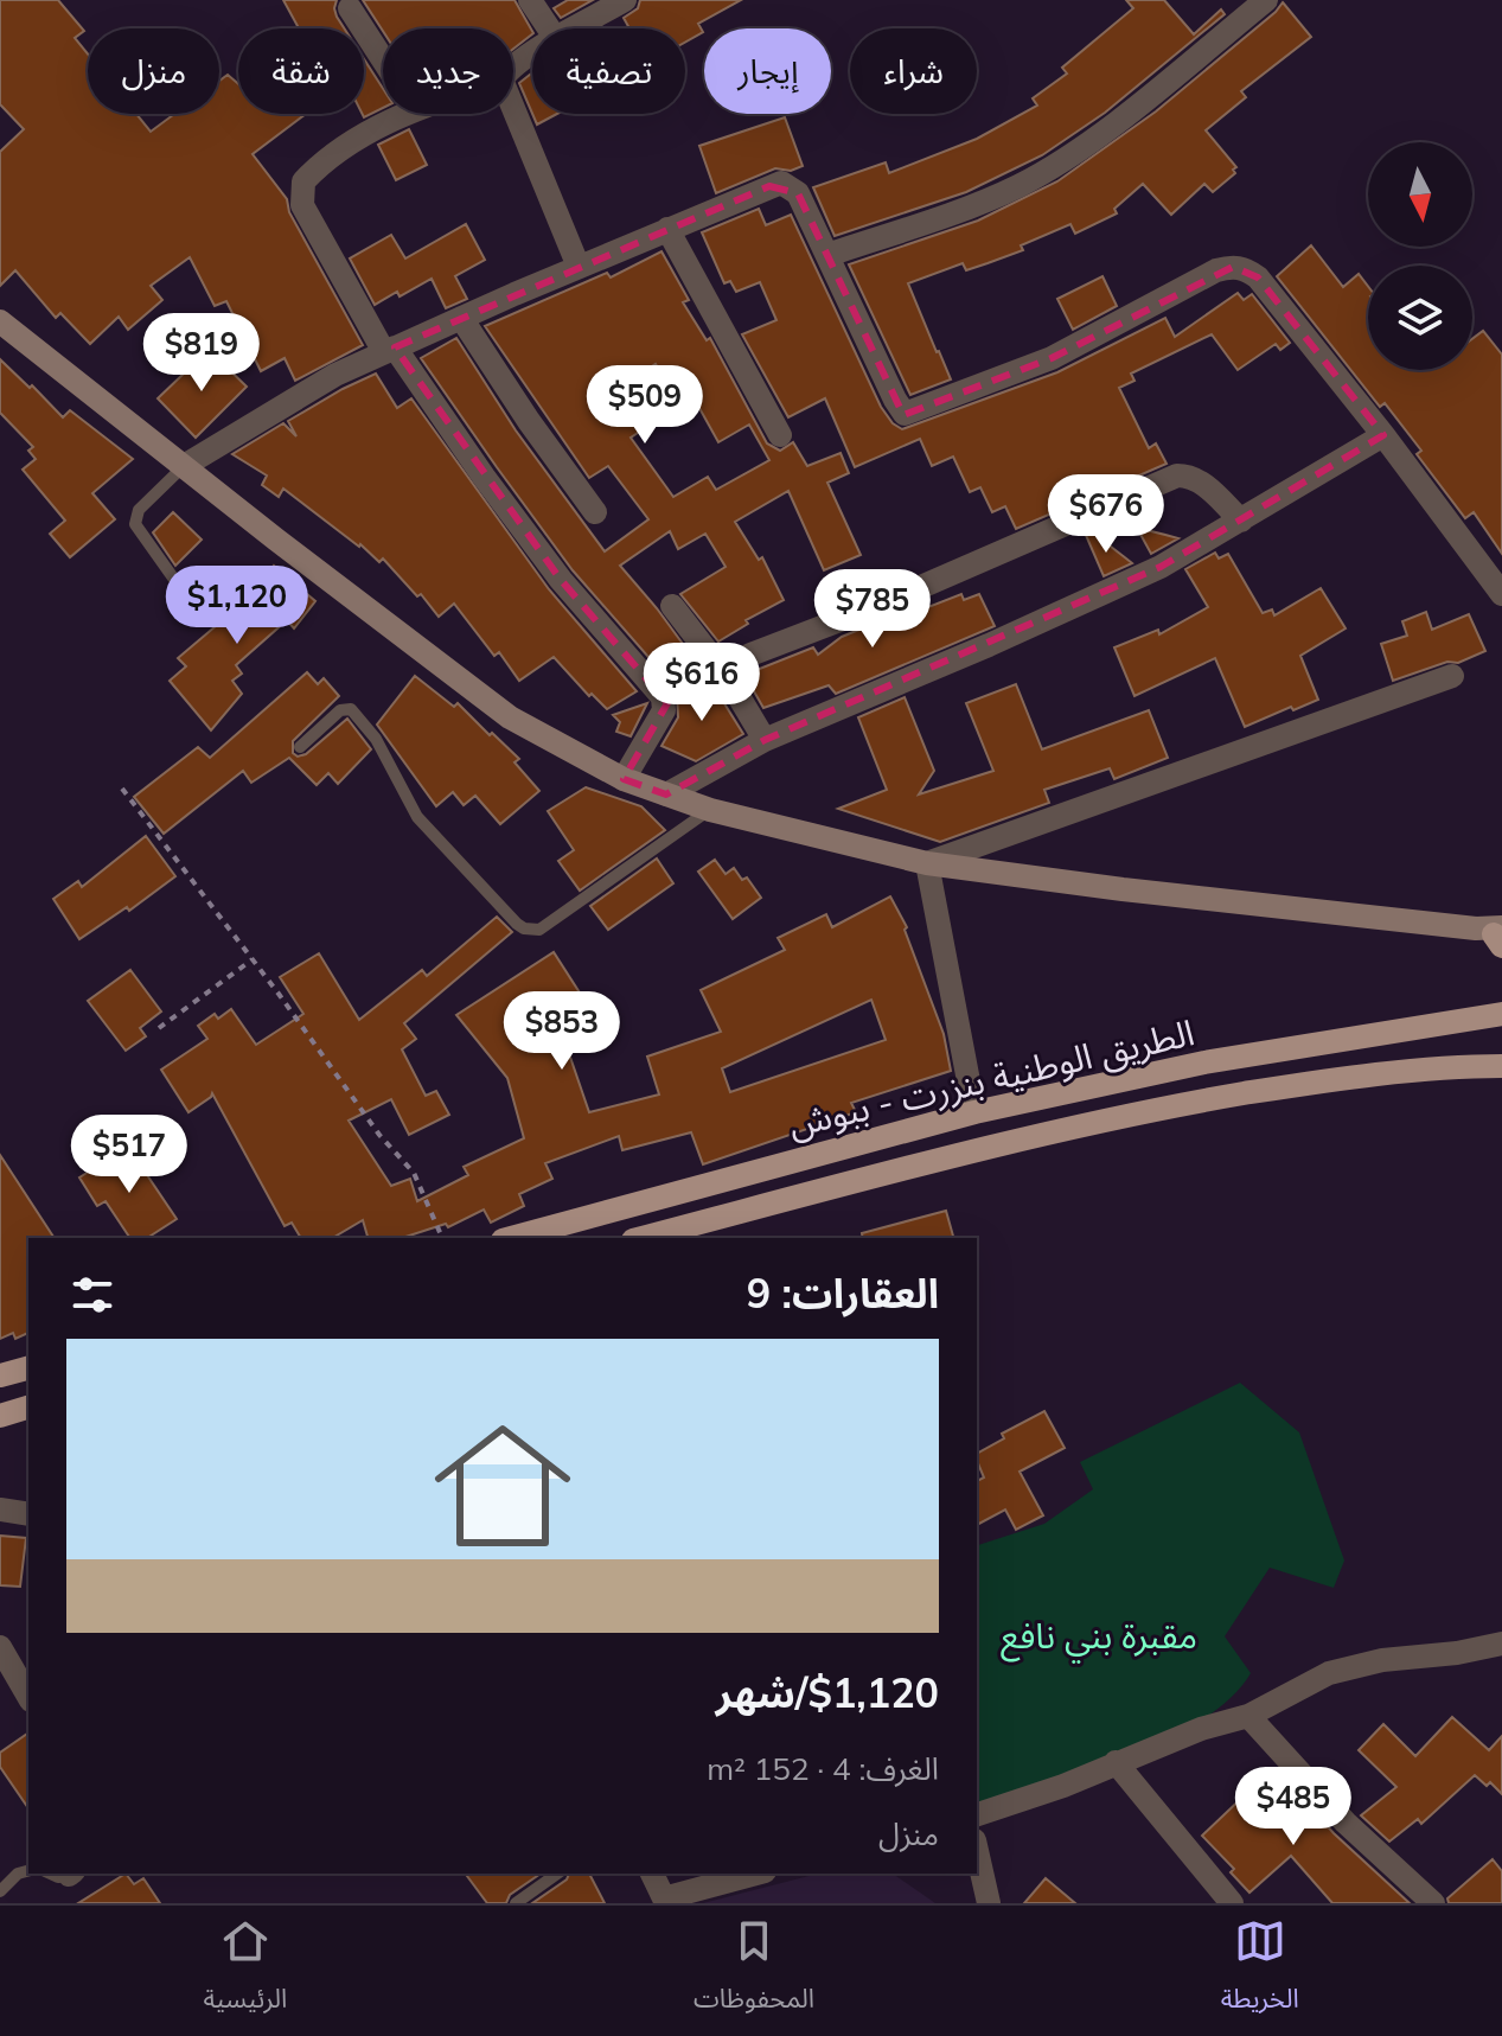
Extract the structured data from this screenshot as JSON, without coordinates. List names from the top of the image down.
{
  "streets": {
    "main road": ["الطريق الوطنية بنزرت - ببوش"]
  },
  "parks": ["مقبرة بني نافع"],
  "north": "bottom",
  "page": {
    "chip": [
      "شراء",
      "إيجار",
      "تصفية",
      "جديد",
      "شقة",
      "منزل"
    ],
    "price": [
      "$819",
      "$509",
      "$676",
      "$1,120",
      "$785",
      "$616",
      "$853",
      "$517",
      "$485"
    ],
    "heading": "العقارات: 9",
    "list": [
      {
        "name": "$1,120/شهر",
        "note": "الغرف: 4 · 152 m² · منزل"
      }
    ],
    "tabs": ["الخريطة", "المحفوظات", "الرئيسية"]
  }
}
